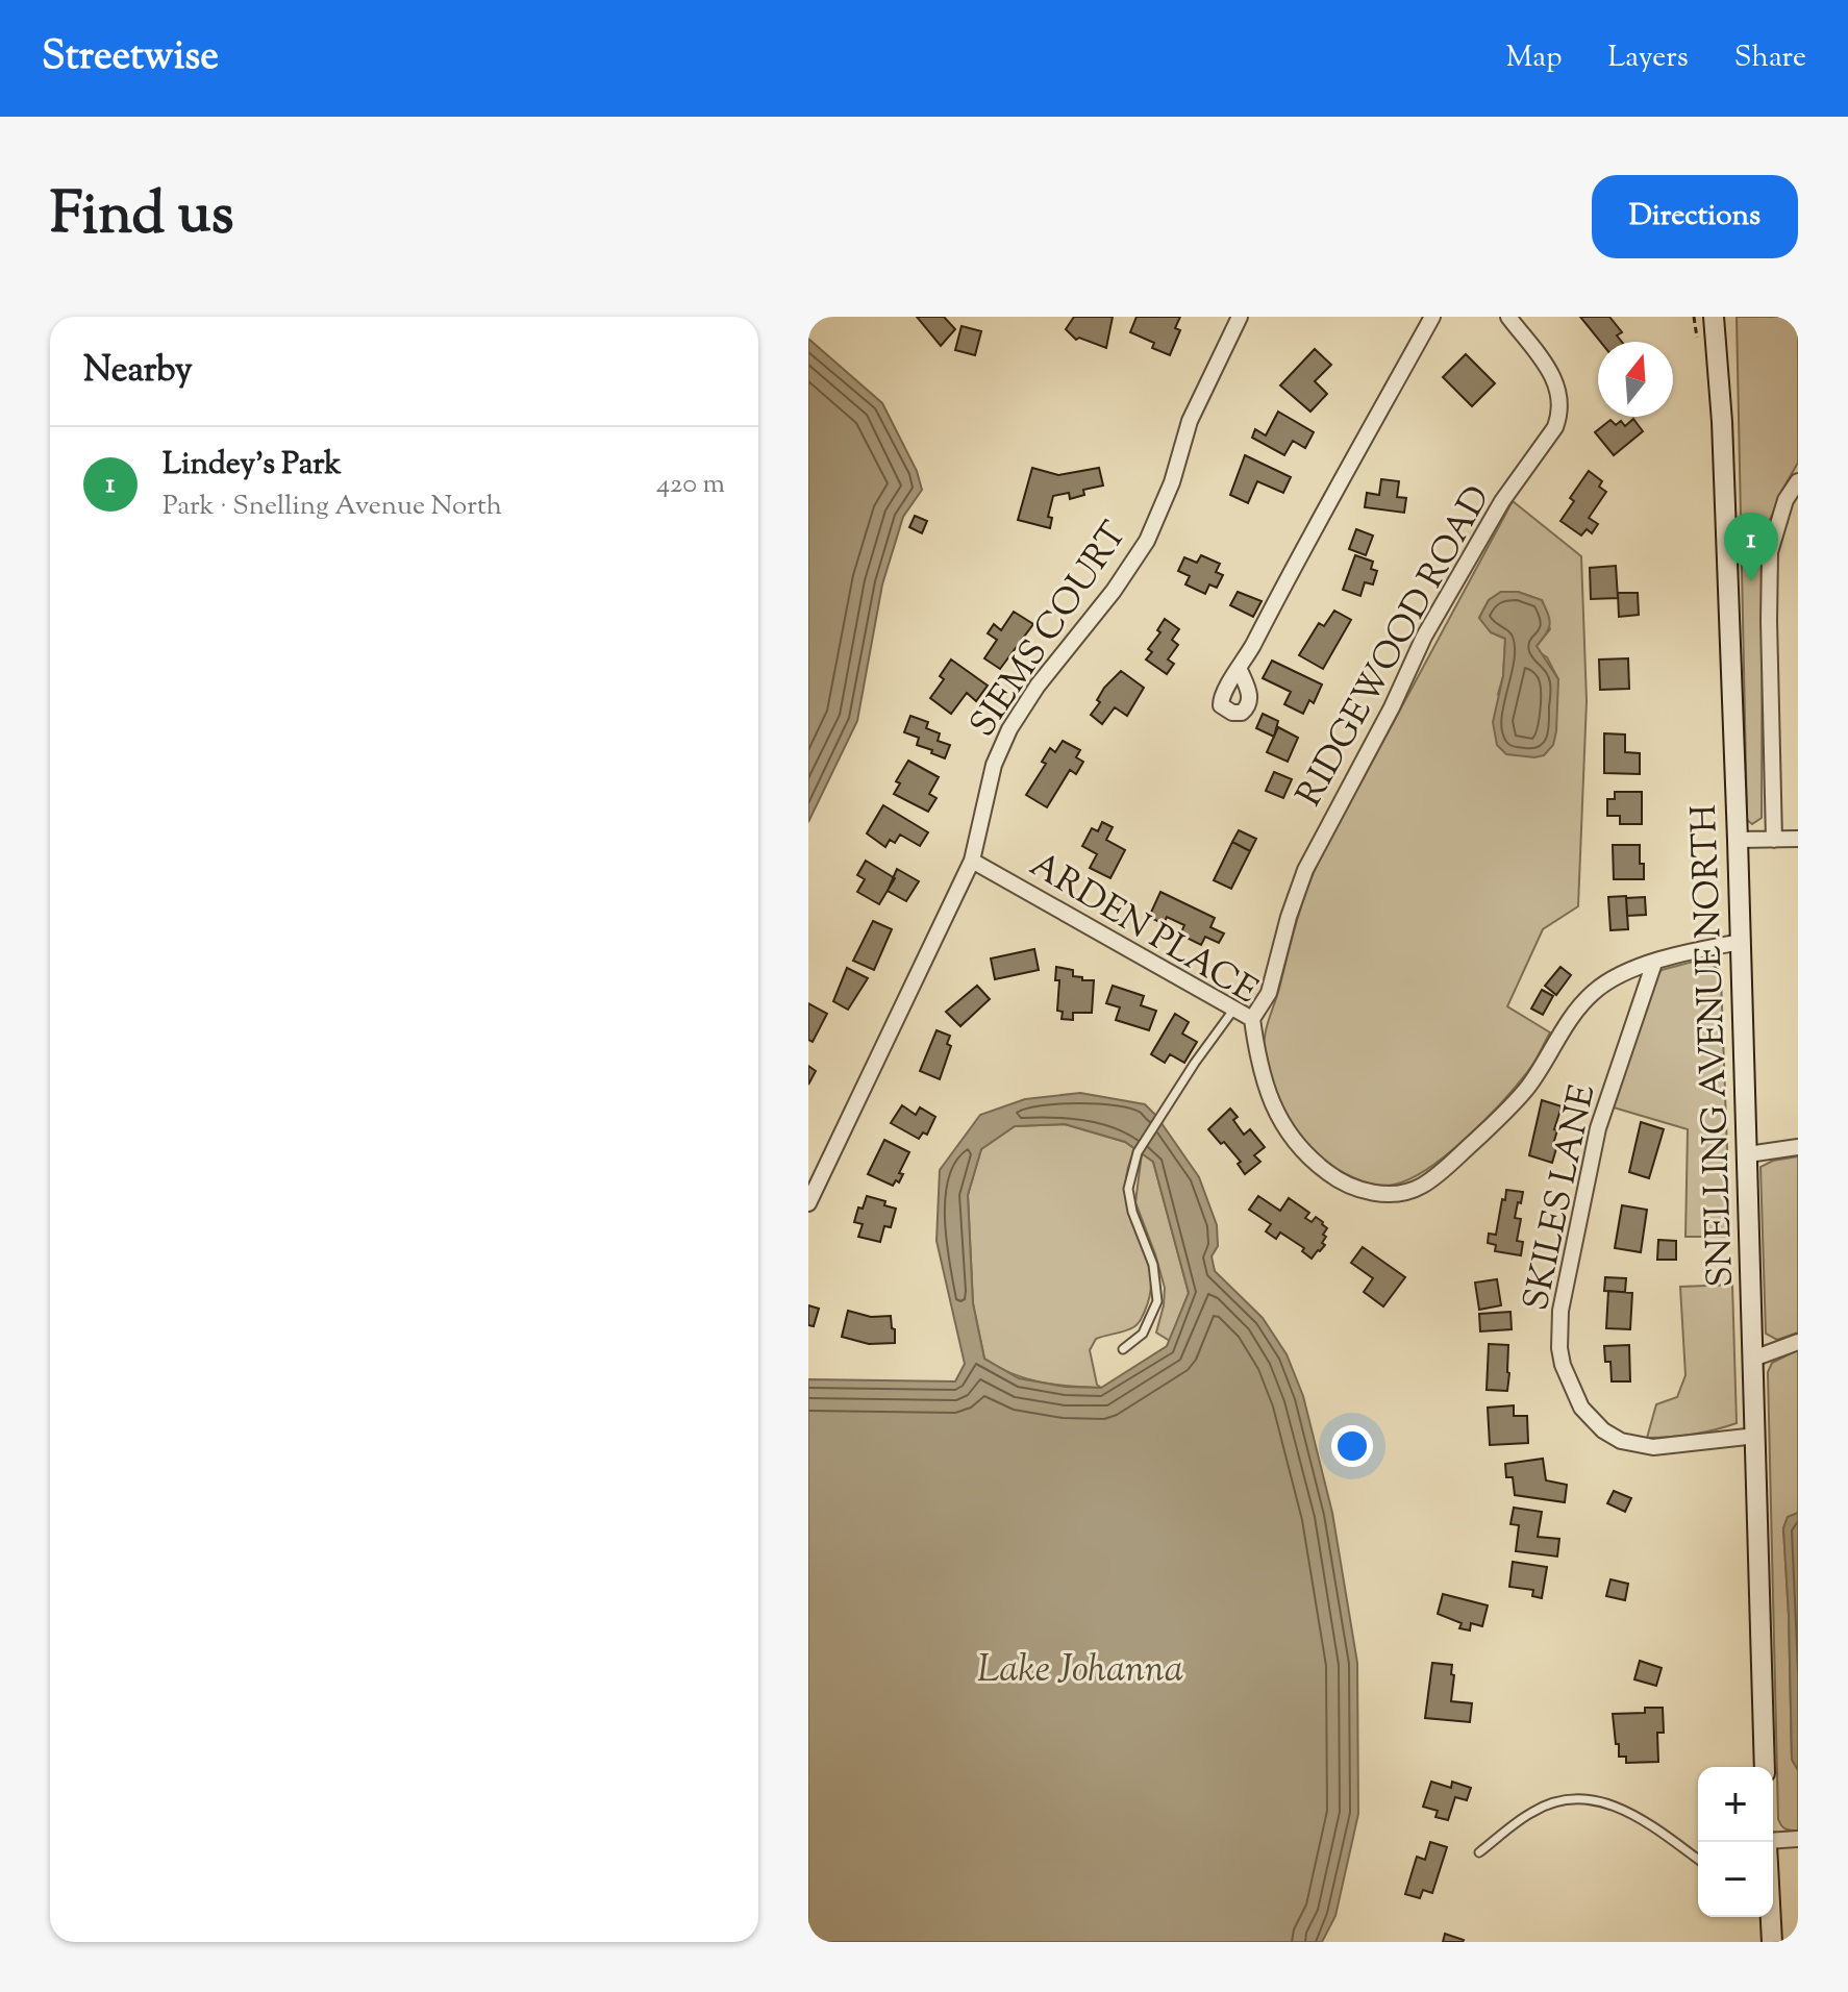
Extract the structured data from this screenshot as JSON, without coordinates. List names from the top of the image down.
{
  "streets": {
    "street": [
      "SIEMS COURT",
      "RIDGEWOOD ROAD",
      "ARDEN PLACE",
      "SNELLING AVENUE NORTH",
      "SKILES LANE"
    ]
  },
  "crossings": [
    ["SIEMS COURT", "ARDEN PLACE"],
    ["RIDGEWOOD ROAD", "ARDEN PLACE"],
    ["ARDEN PLACE", "SNELLING AVENUE NORTH"],
    ["ARDEN PLACE", "SKILES LANE"],
    ["SNELLING AVENUE NORTH", "SKILES LANE"]
  ],
  "water": ["Lake Johanna"],
  "north": "top",
  "page": {
    "header": "Streetwise",
    "nav": ["Map", "Layers", "Share"],
    "title": "Find us",
    "buttons": "Directions",
    "heading": "Nearby",
    "list": [
      {
        "mark": "1",
        "name": "Lindey's Park",
        "note": "Park · Snelling Avenue North",
        "value": "420 m"
      }
    ],
    "pins": "1",
    "map_buttons": ["+", "−"]
  }
}
